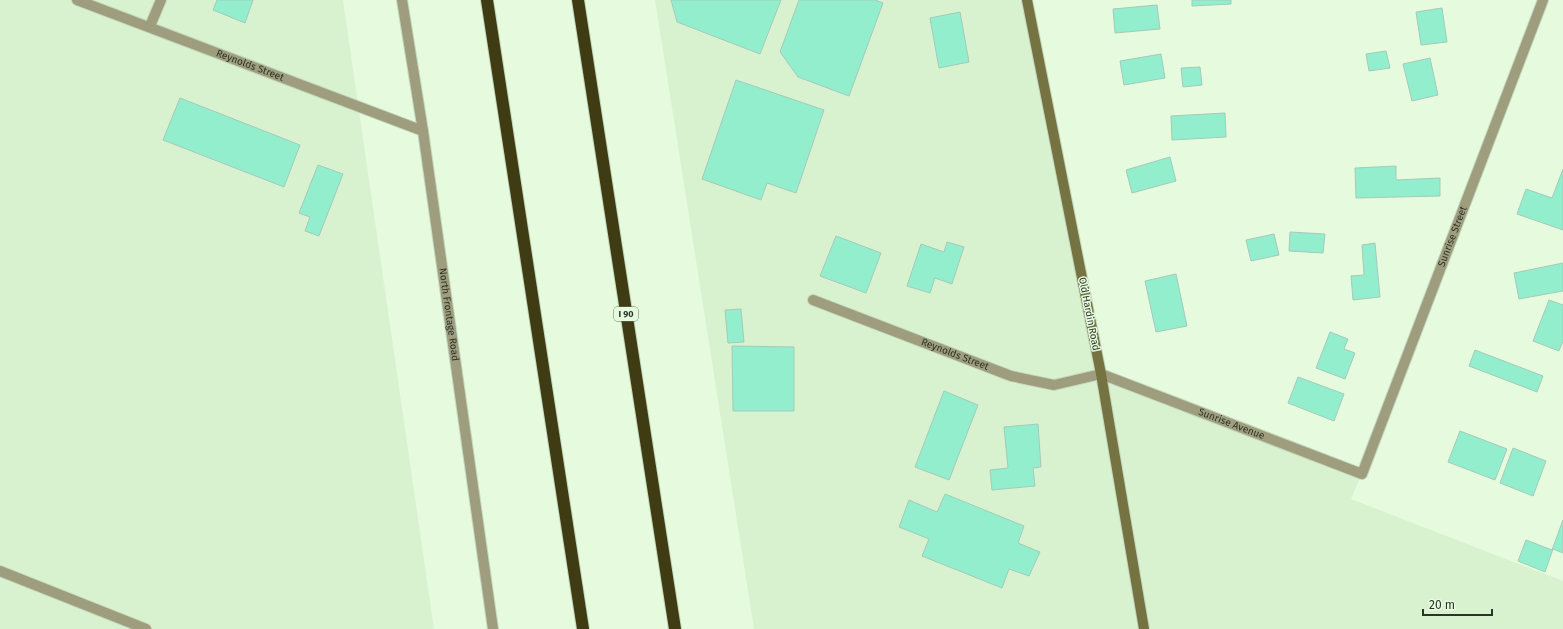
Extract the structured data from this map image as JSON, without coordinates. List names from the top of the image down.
{
  "streets": {
    "highway": ["I 90"],
    "main road": ["Old Hardin Road"],
    "street": [
      "Reynolds Street",
      "Sunrise Street",
      "North Frontage Road",
      "Sunrise Avenue"
    ]
  },
  "crossings": [
    ["Reynolds Street", "North Frontage Road"],
    ["Reynolds Street", "Old Hardin Road"],
    ["Reynolds Street", "Sunrise Avenue"],
    ["Sunrise Street", "Sunrise Avenue"],
    ["Old Hardin Road", "Sunrise Avenue"]
  ],
  "scale_bar": "20 m"
}
